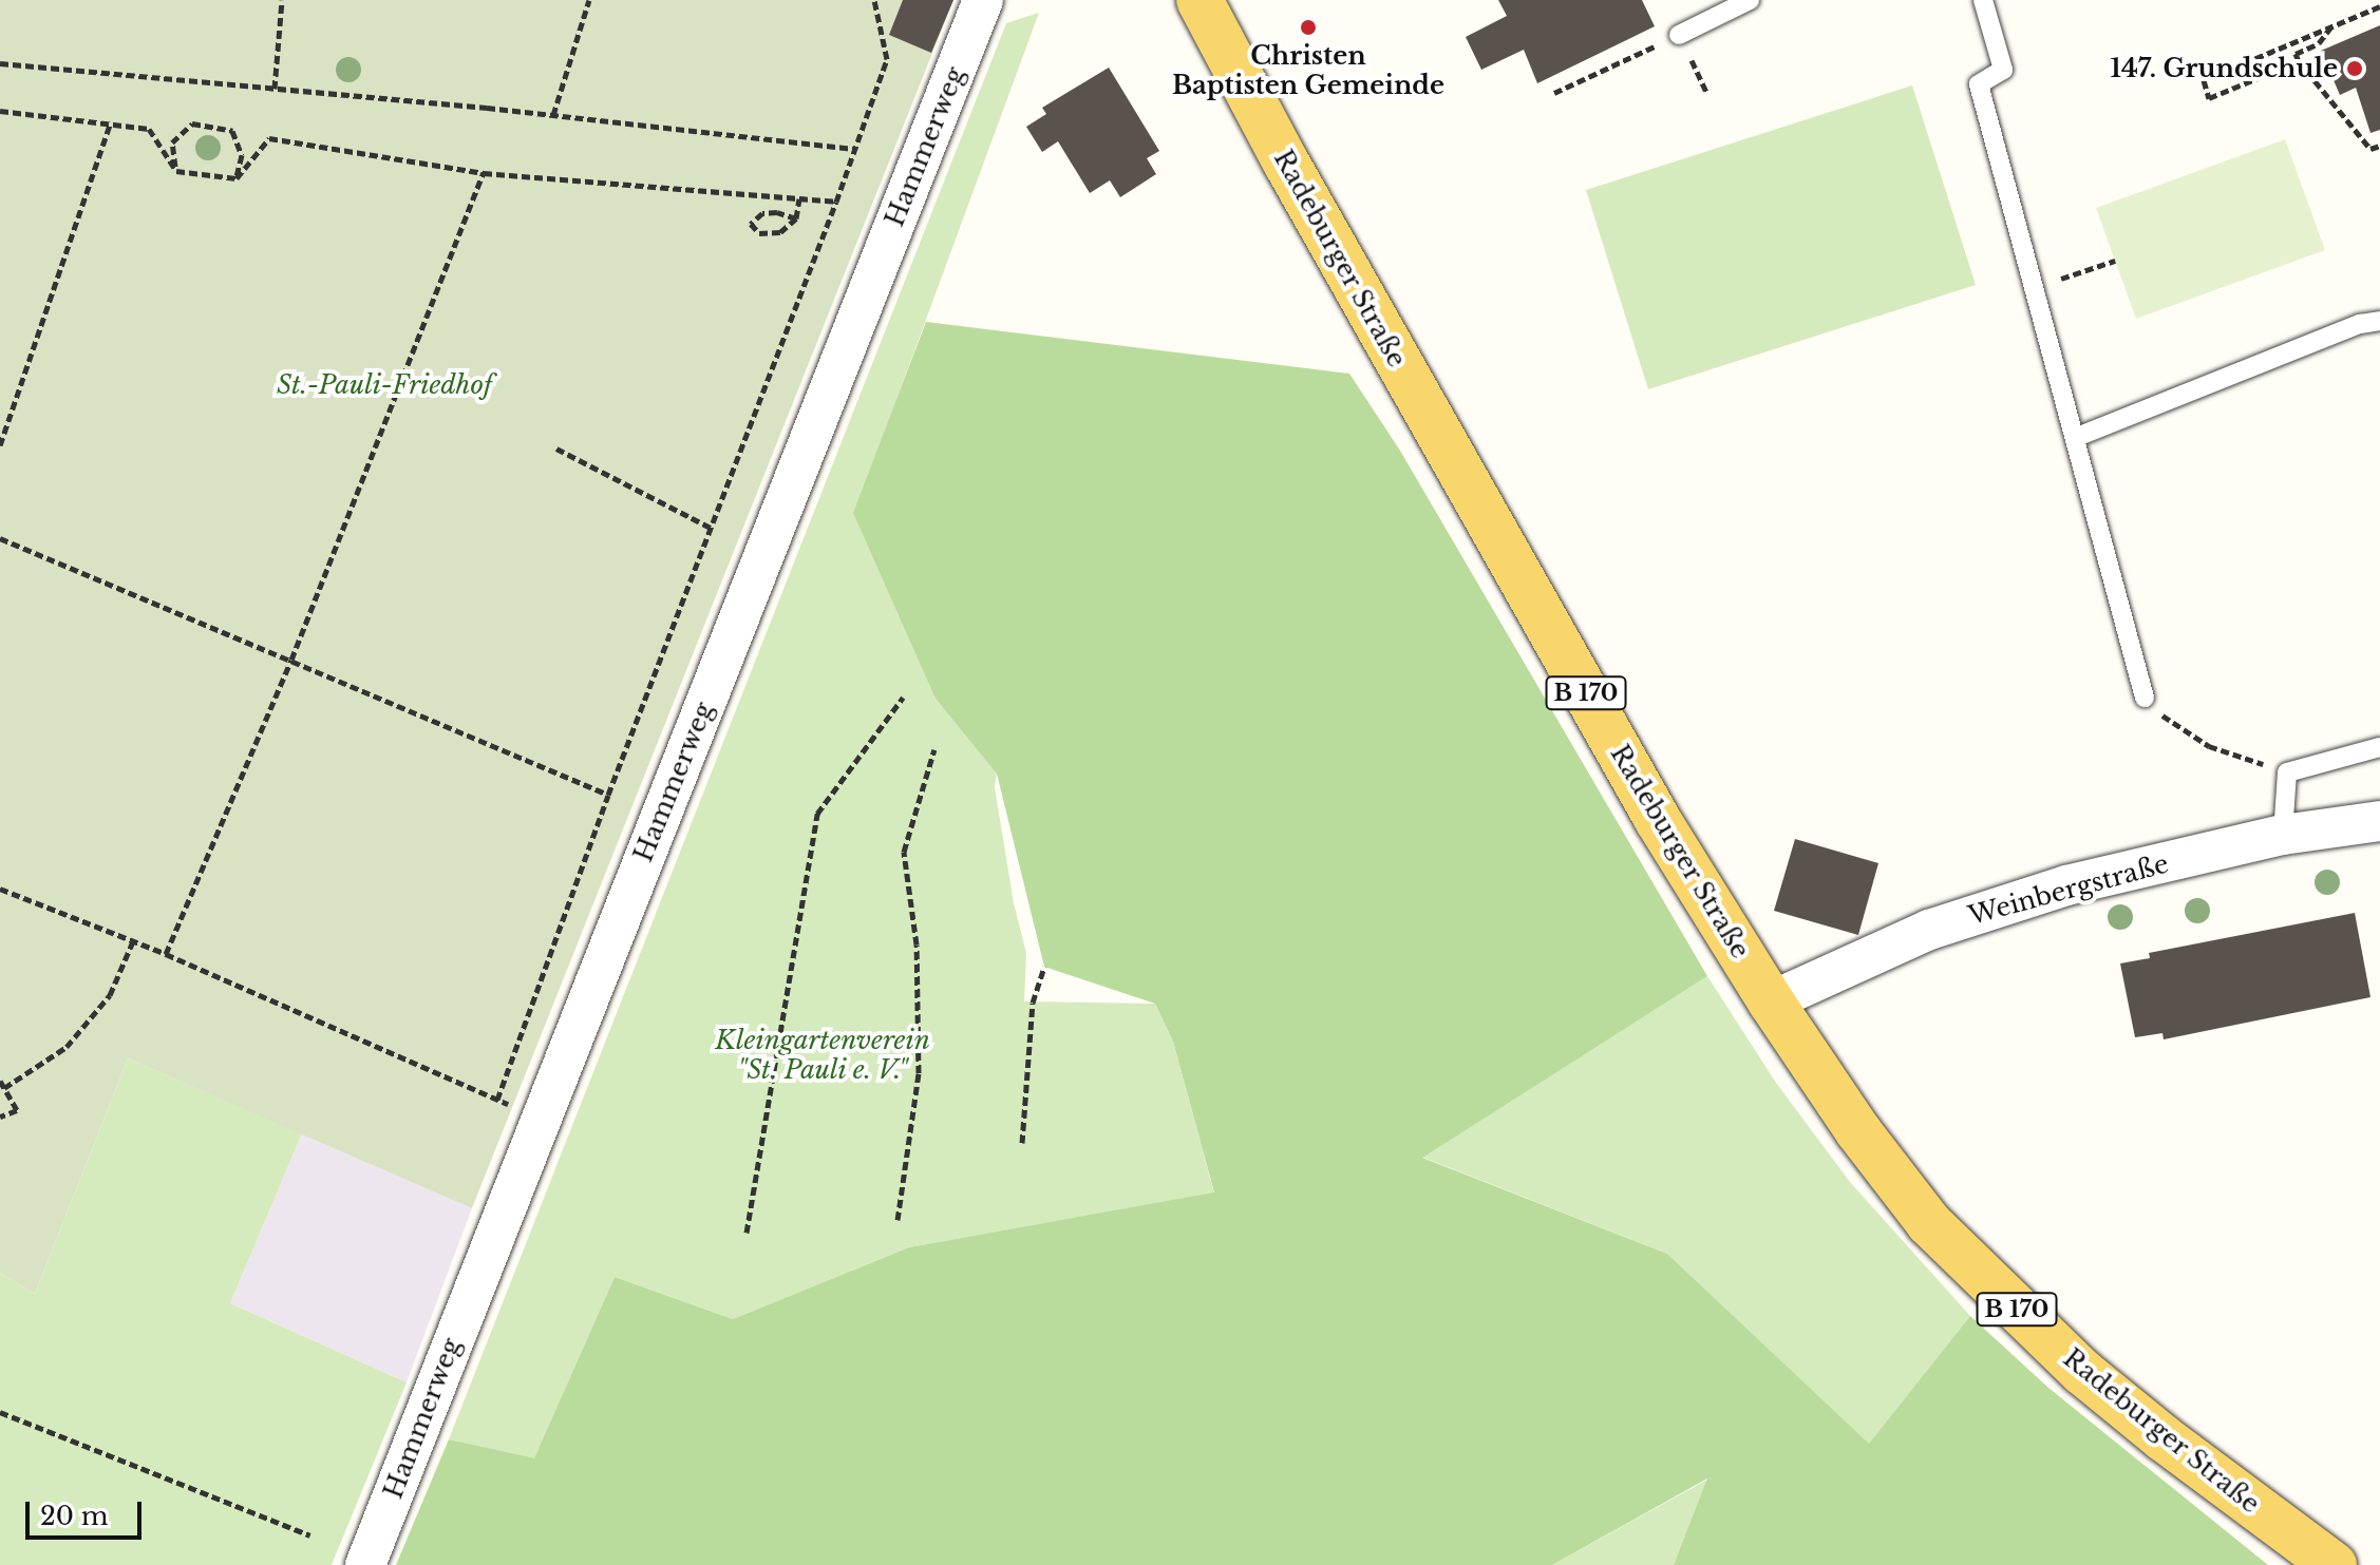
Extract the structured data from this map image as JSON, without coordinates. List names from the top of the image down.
{
  "streets": {
    "main road": ["Radeburger Straße", "B 170"],
    "street": ["Hammerweg", "Weinbergstraße"]
  },
  "crossings": [
    ["Radeburger Straße", "Weinbergstraße"]
  ],
  "parks": ["St.-Pauli-Friedhof", "Kleingartenverein \"St. Pauli e. V.\""],
  "places": ["Christen Baptisten Gemeinde", "147. Grundschule"],
  "scale_bar": "20 m"
}
